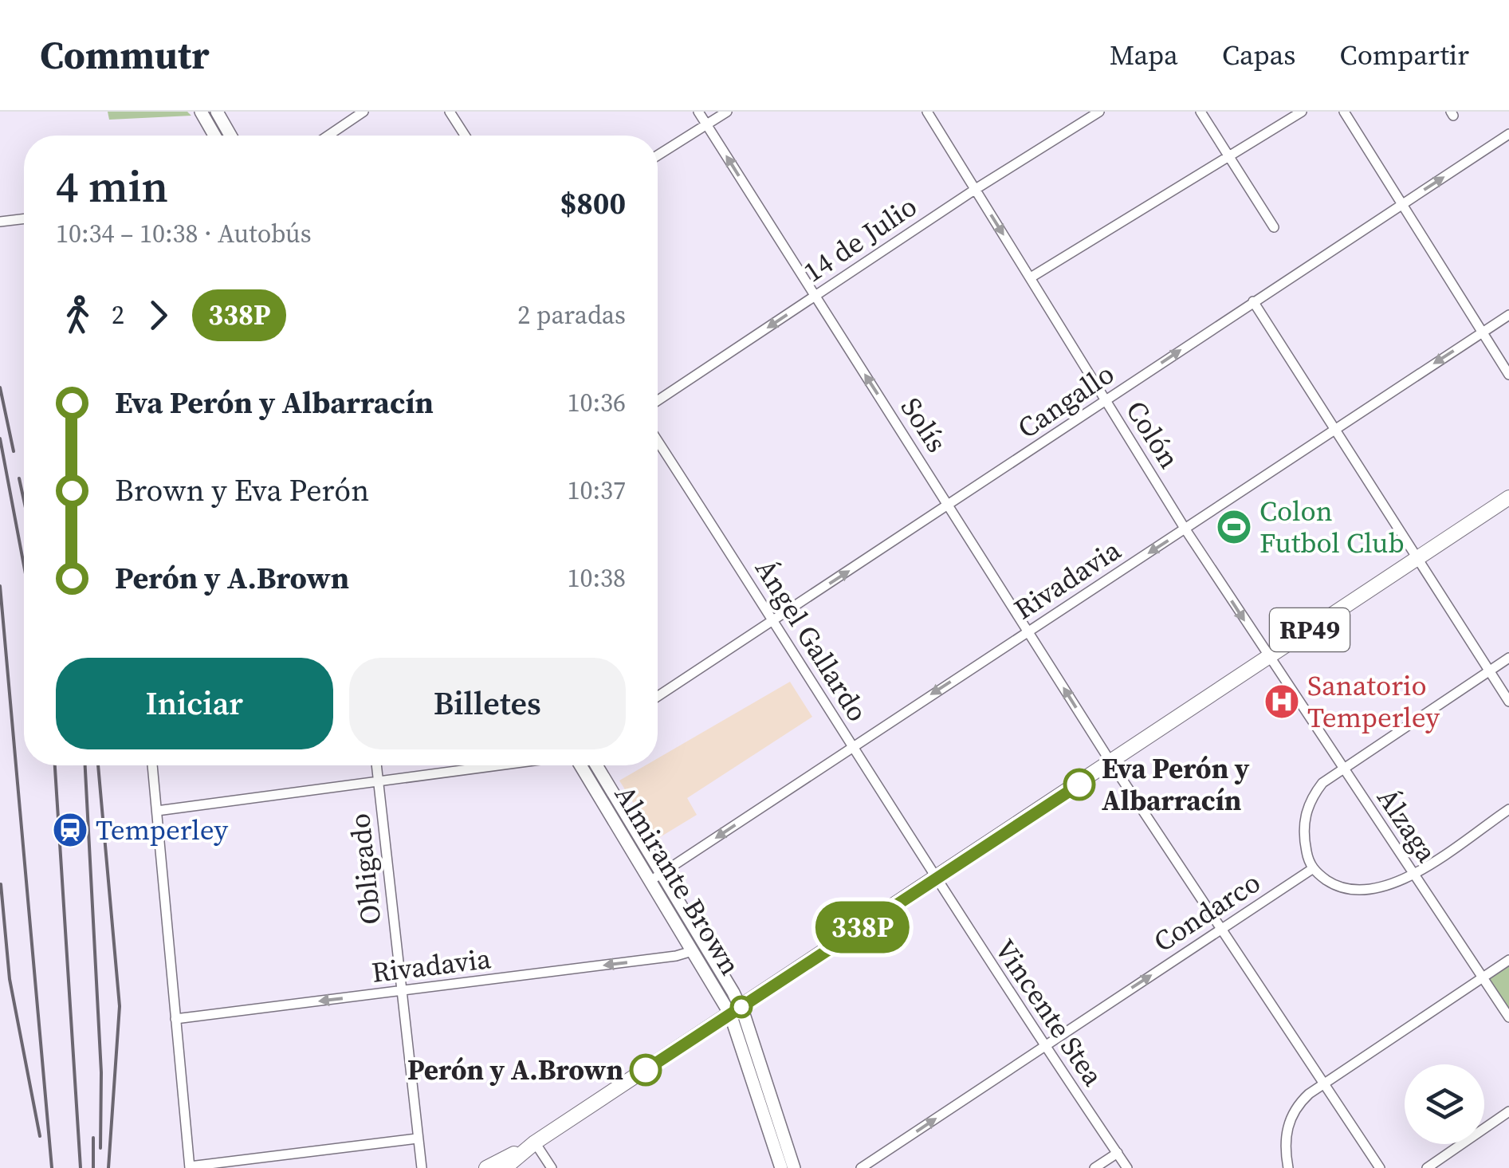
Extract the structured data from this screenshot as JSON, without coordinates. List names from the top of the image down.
{
  "streets": {
    "main road": ["RP49", "Almirante Brown"],
    "street": [
      "14 de Julio",
      "Cangallo",
      "Solís",
      "Colón",
      "Rivadavia",
      "Ángel Gallardo",
      "Álzaga",
      "Obligado",
      "Condarco",
      "Vincente Stea"
    ]
  },
  "crossings": [
    ["14 de Julio", "Solís"],
    ["14 de Julio", "Colón"],
    ["Cangallo", "Solís"],
    ["Cangallo", "Colón"],
    ["Cangallo", "Ángel Gallardo"],
    ["Solís", "Rivadavia"],
    ["Solís", "RP49"],
    ["Solís", "Condarco"],
    ["Colón", "Rivadavia"],
    ["Colón", "RP49"],
    ["Colón", "Álzaga"],
    ["Rivadavia", "Ángel Gallardo"],
    ["Rivadavia", "Obligado"],
    ["Rivadavia", "Almirante Brown"],
    ["RP49", "Ángel Gallardo"],
    ["RP49", "Álzaga"],
    ["RP49", "Almirante Brown"],
    ["RP49", "Vincente Stea"],
    ["Ángel Gallardo", "Vincente Stea"],
    ["Condarco", "Vincente Stea"]
  ],
  "one_way": [
    "14 de Julio",
    "Cangallo",
    "Solís",
    "Colón",
    "Rivadavia",
    "Condarco"
  ],
  "places": {
    "sports": ["Colon Futbol Club"],
    "hospital": ["Sanatorio Temperley"],
    "other": ["Eva Perón y Albarracín", "Perón y A.Brown"],
    "station": ["Temperley"]
  },
  "lines": ["bus line 338P"],
  "page": {
    "header": "Commutr",
    "nav": ["Mapa", "Capas", "Compartir"],
    "on_map": "338P",
    "heading": ["4 min", "10:34 – 10:38 · Autobús", "$800"],
    "legs": ["2", "338P", "2 paradas"],
    "list": [
      {
        "name": "Eva Perón y Albarracín",
        "value": "10:36"
      },
      {
        "name": "Brown y Eva Perón",
        "value": "10:37"
      },
      {
        "name": "Perón y A.Brown",
        "value": "10:38"
      }
    ],
    "buttons": ["Iniciar", "Billetes"]
  }
}
